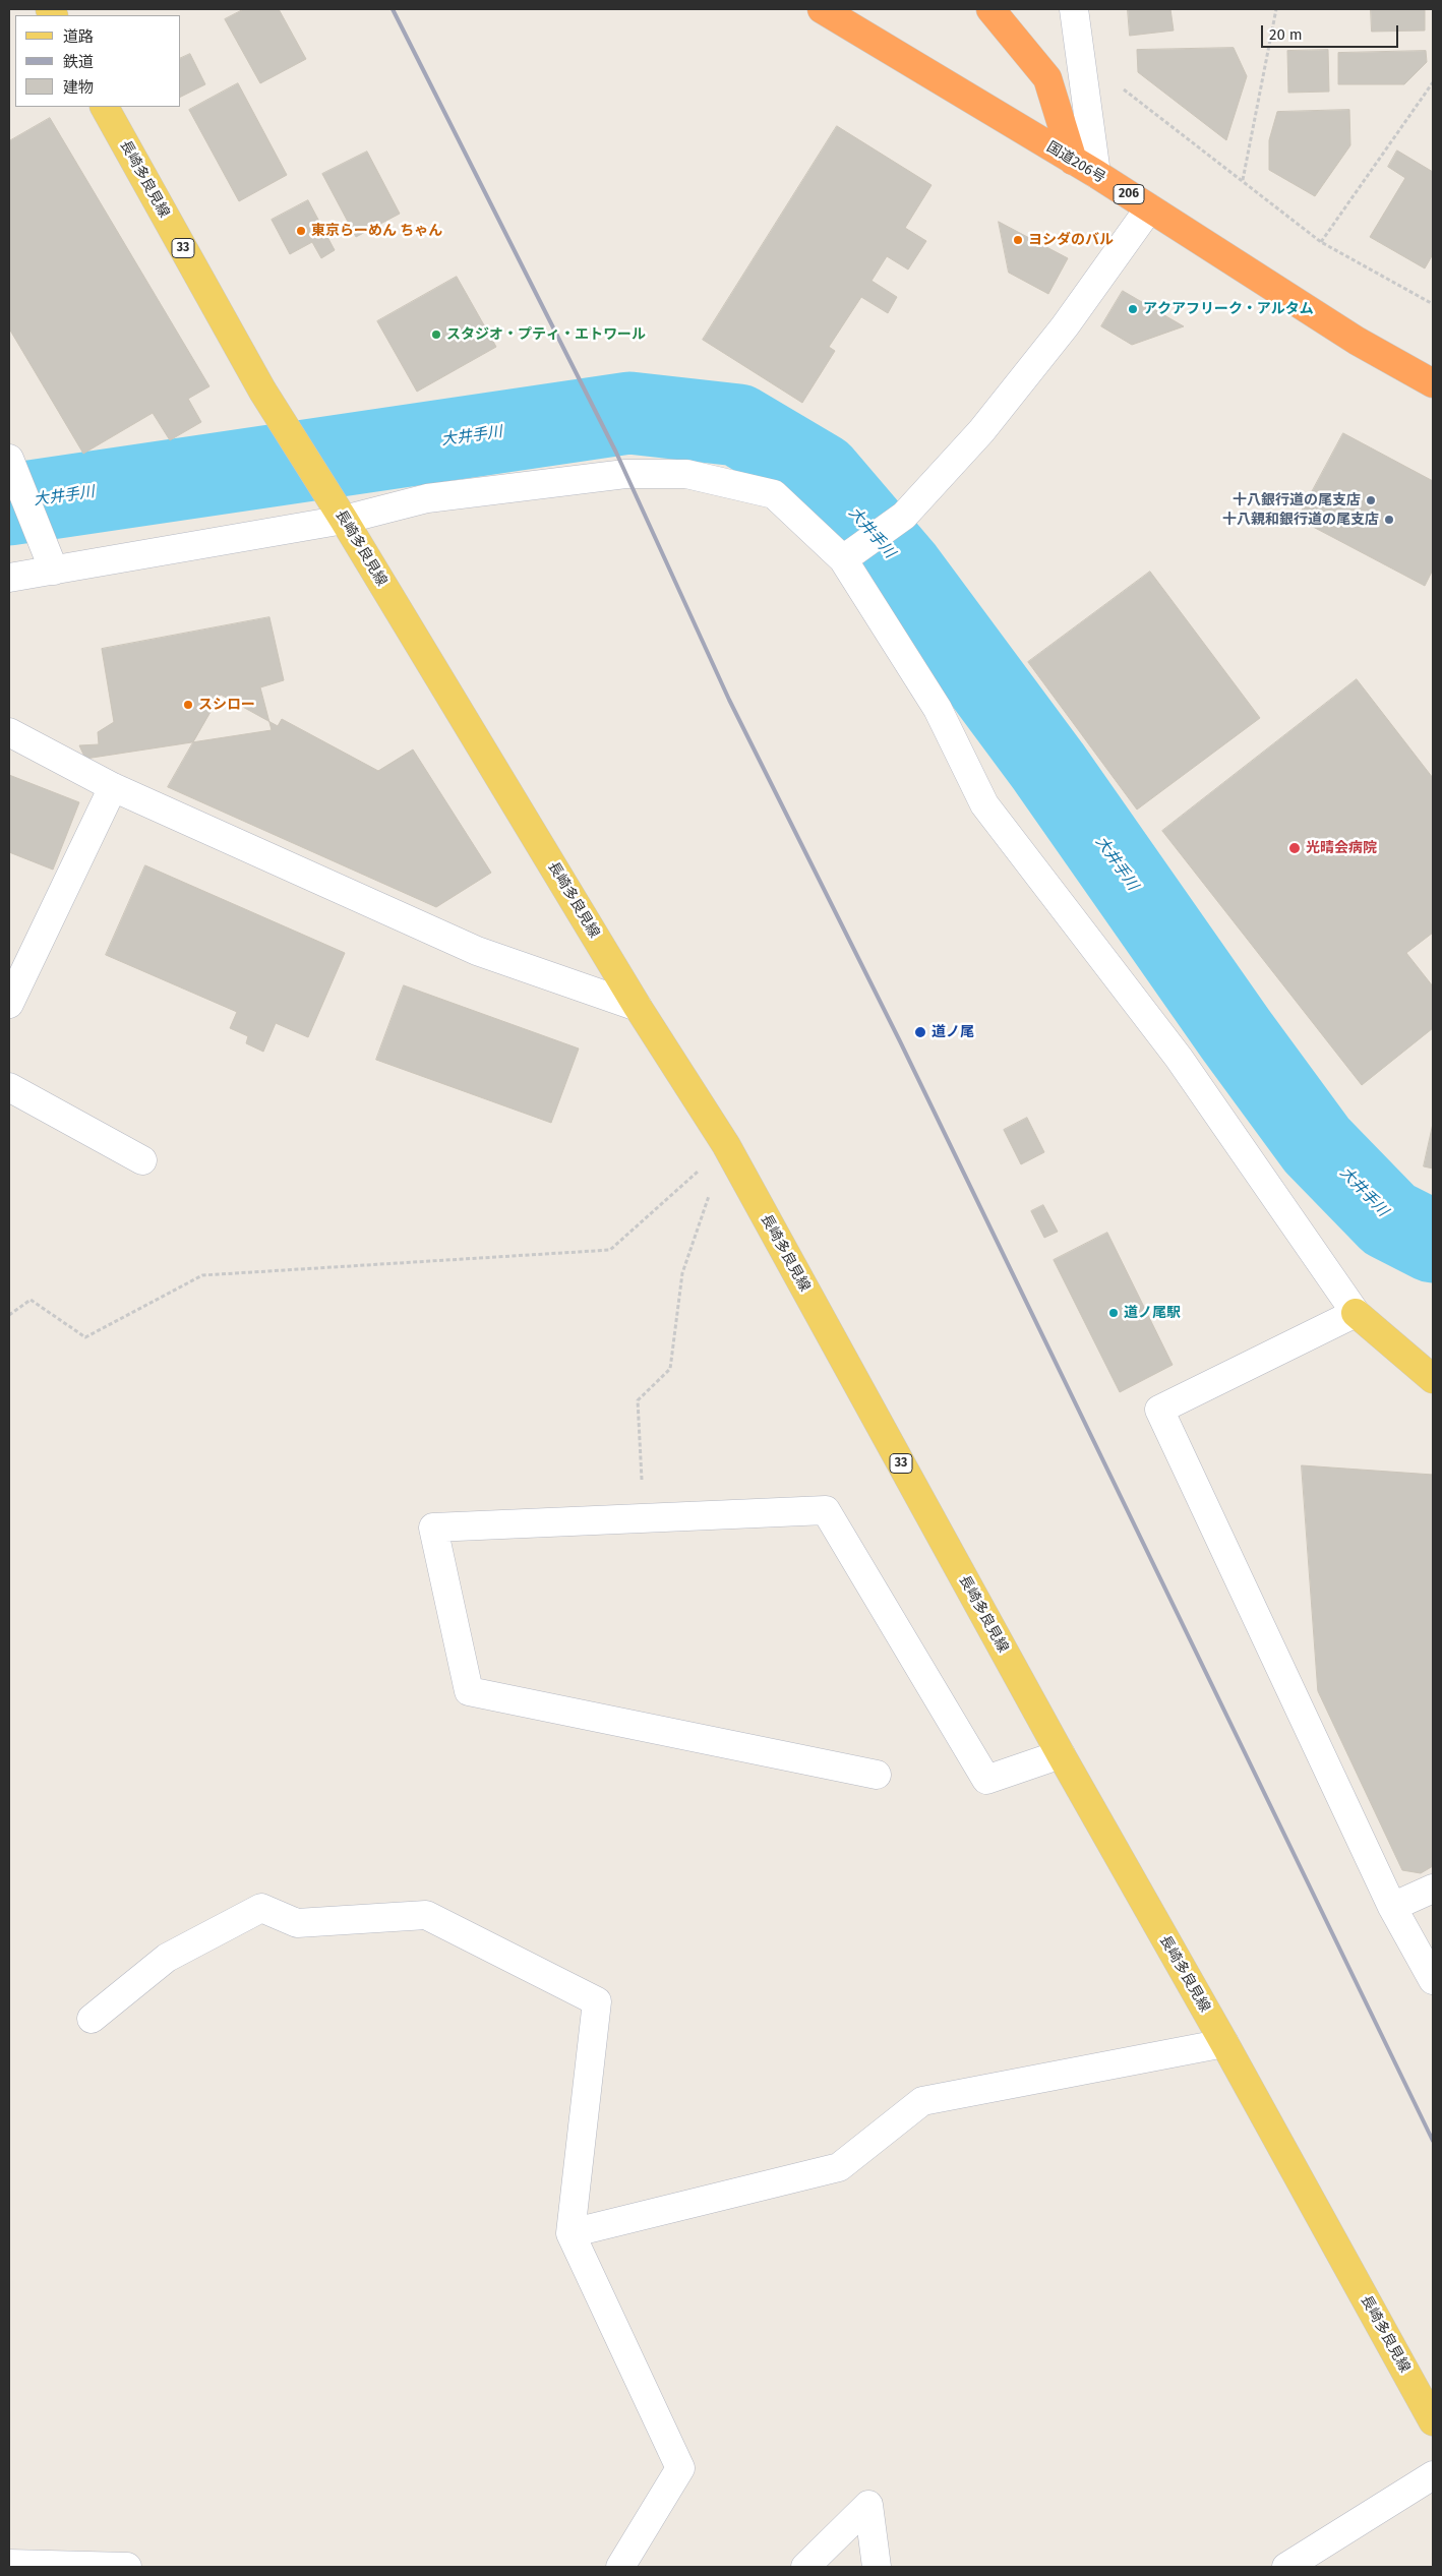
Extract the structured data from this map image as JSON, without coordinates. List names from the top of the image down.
{
  "streets": {
    "highway": ["国道206号", "206"],
    "main road": ["長崎多良見線", "33"]
  },
  "water": ["大井手川"],
  "places": [
    "東京らーめん ちゃん",
    "ヨシダのバル",
    "アクアフリーク・アルタム",
    "スタジオ・プティ・エトワール",
    "十八銀行道の尾支店",
    "十八親和銀行道の尾支店",
    "スシロー",
    "光晴会病院",
    "道ノ尾",
    "道ノ尾駅"
  ],
  "legend": ["道路", "鉄道", "建物"],
  "scale_bar": "20 m"
}
